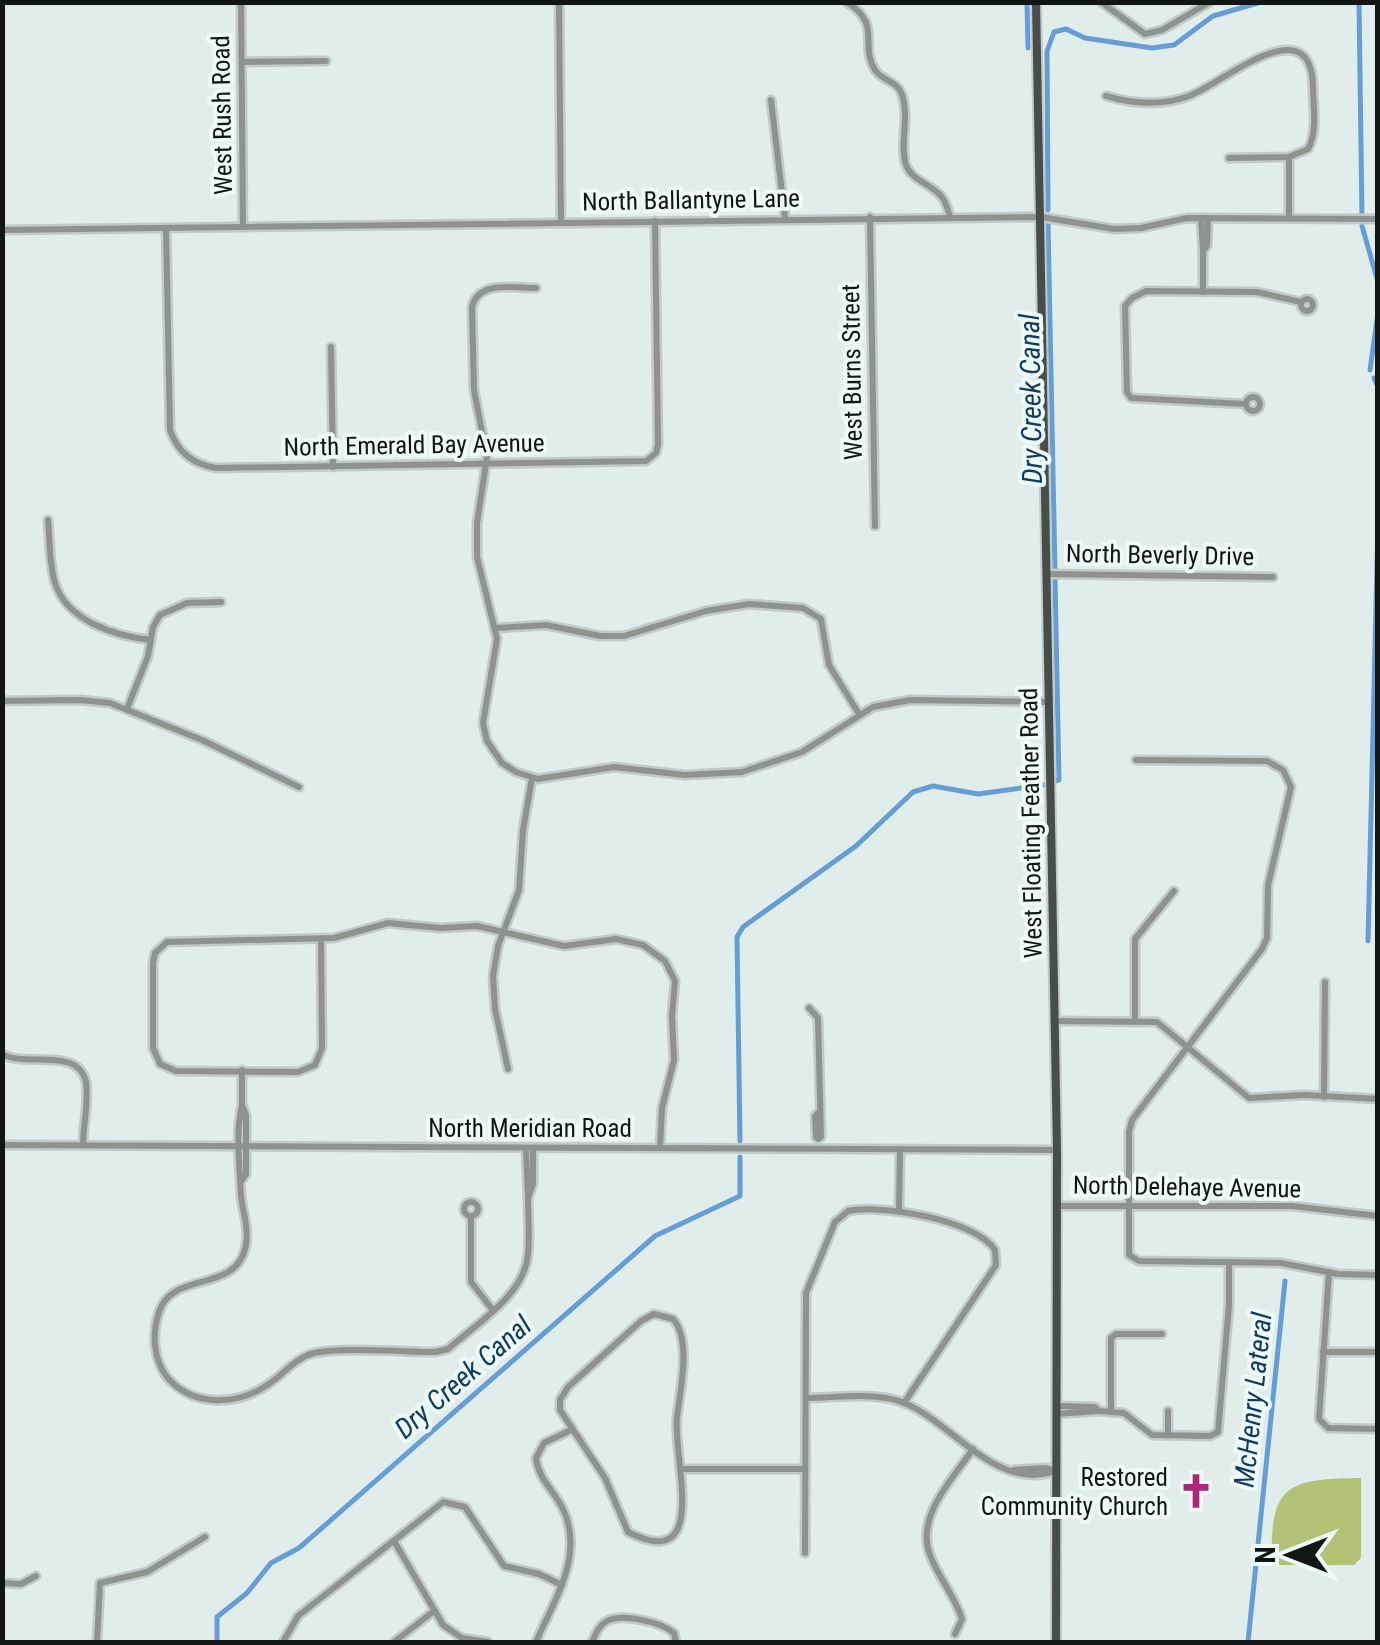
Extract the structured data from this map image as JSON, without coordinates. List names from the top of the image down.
{
  "streets": {
    "main road": ["West Floating Feather Road"],
    "street": [
      "West Rush Road",
      "North Ballantyne Lane",
      "West Burns Street",
      "North Emerald Bay Avenue",
      "North Beverly Drive",
      "North Meridian Road",
      "North Delehaye Avenue"
    ]
  },
  "crossings": [
    ["West Rush Road", "North Ballantyne Lane"],
    ["North Ballantyne Lane", "West Burns Street"],
    ["North Ballantyne Lane", "North Emerald Bay Avenue"],
    ["North Ballantyne Lane", "West Floating Feather Road"],
    ["North Beverly Drive", "West Floating Feather Road"],
    ["West Floating Feather Road", "North Meridian Road"],
    ["West Floating Feather Road", "North Delehaye Avenue"]
  ],
  "water": ["Dry Creek Canal", "McHenry Lateral"],
  "places": {
    "church": ["Restored Community Church"]
  },
  "north": "left"
}
